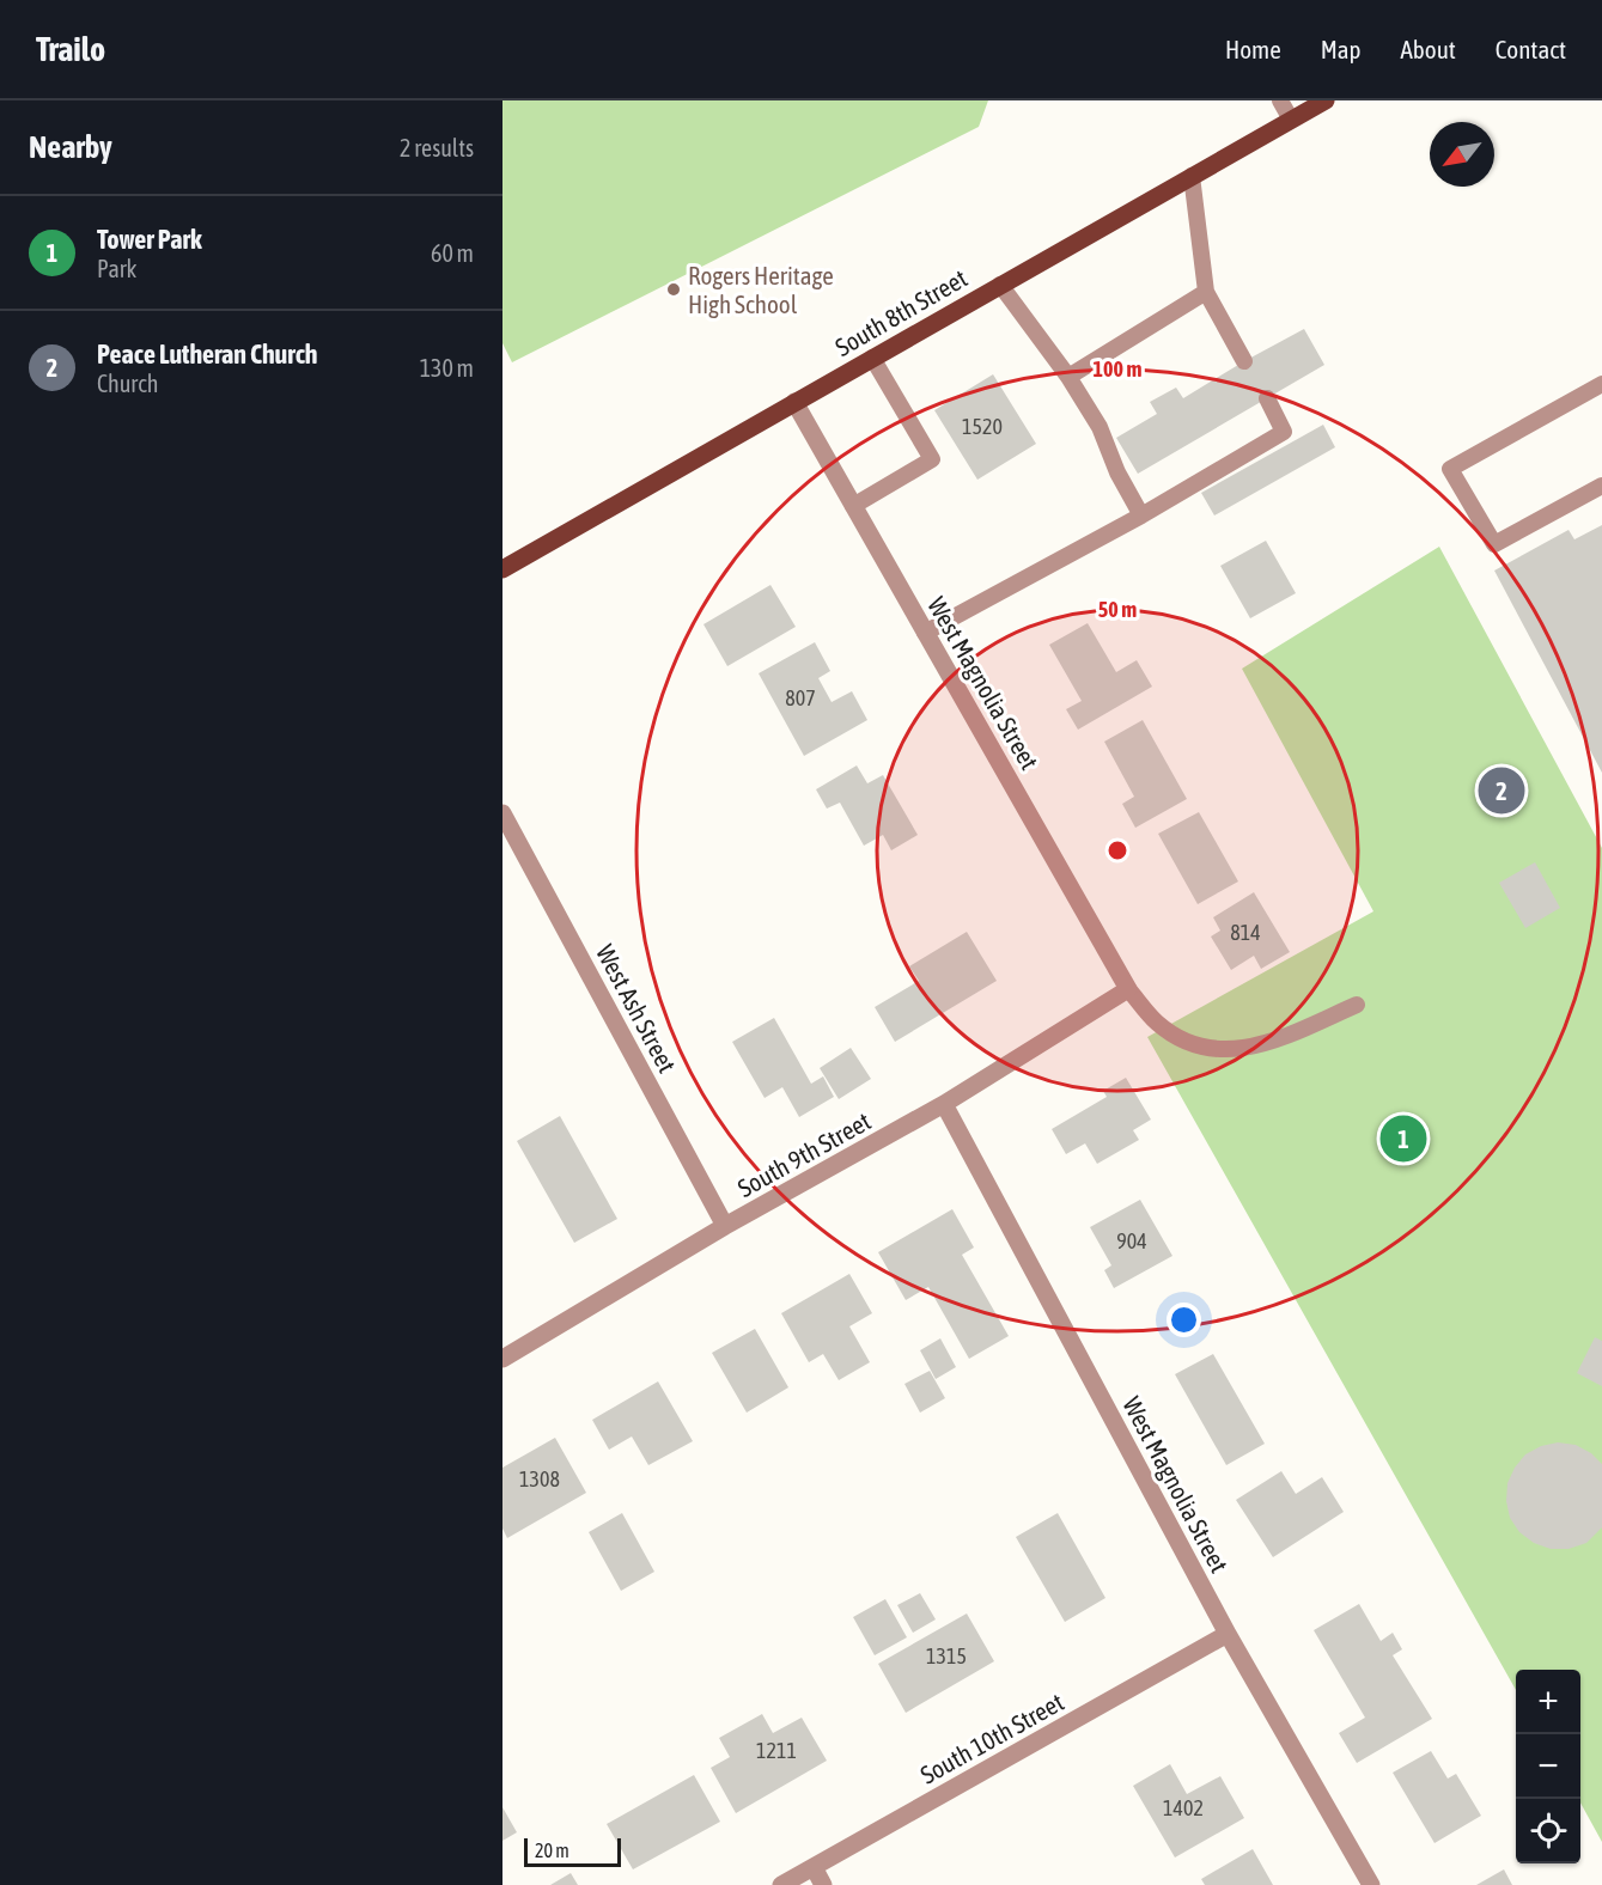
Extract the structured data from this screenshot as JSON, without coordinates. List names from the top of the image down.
{
  "streets": {
    "main road": ["South 8th Street"],
    "street": [
      "West Magnolia Street",
      "West Ash Street",
      "South 9th Street",
      "South 10th Street"
    ]
  },
  "crossings": [
    ["South 8th Street", "West Magnolia Street"],
    ["West Magnolia Street", "South 9th Street"],
    ["West Magnolia Street", "South 10th Street"],
    ["West Ash Street", "South 9th Street"]
  ],
  "places": ["Rogers Heritage High School"],
  "house_numbers": [
    "1520",
    "807",
    "814",
    "904",
    "1308",
    "1315",
    "1211",
    "1402"
  ],
  "scale_bar": "20 m",
  "north": "bottom left",
  "page": {
    "header": "Trailo",
    "nav": [
      "Home",
      "Map",
      "About",
      "Contact"
    ],
    "heading": ["Nearby", "2 results"],
    "list": [
      {
        "mark": "1",
        "name": "Tower Park",
        "note": "Park",
        "value": "60 m"
      },
      {
        "mark": "2",
        "name": "Peace Lutheran Church",
        "note": "Church",
        "value": "130 m"
      }
    ],
    "pins": ["2", "1"],
    "map_buttons": ["+", "−"],
    "scale": "20 m"
  },
  "rings": ["100 m", "50 m"]
}
